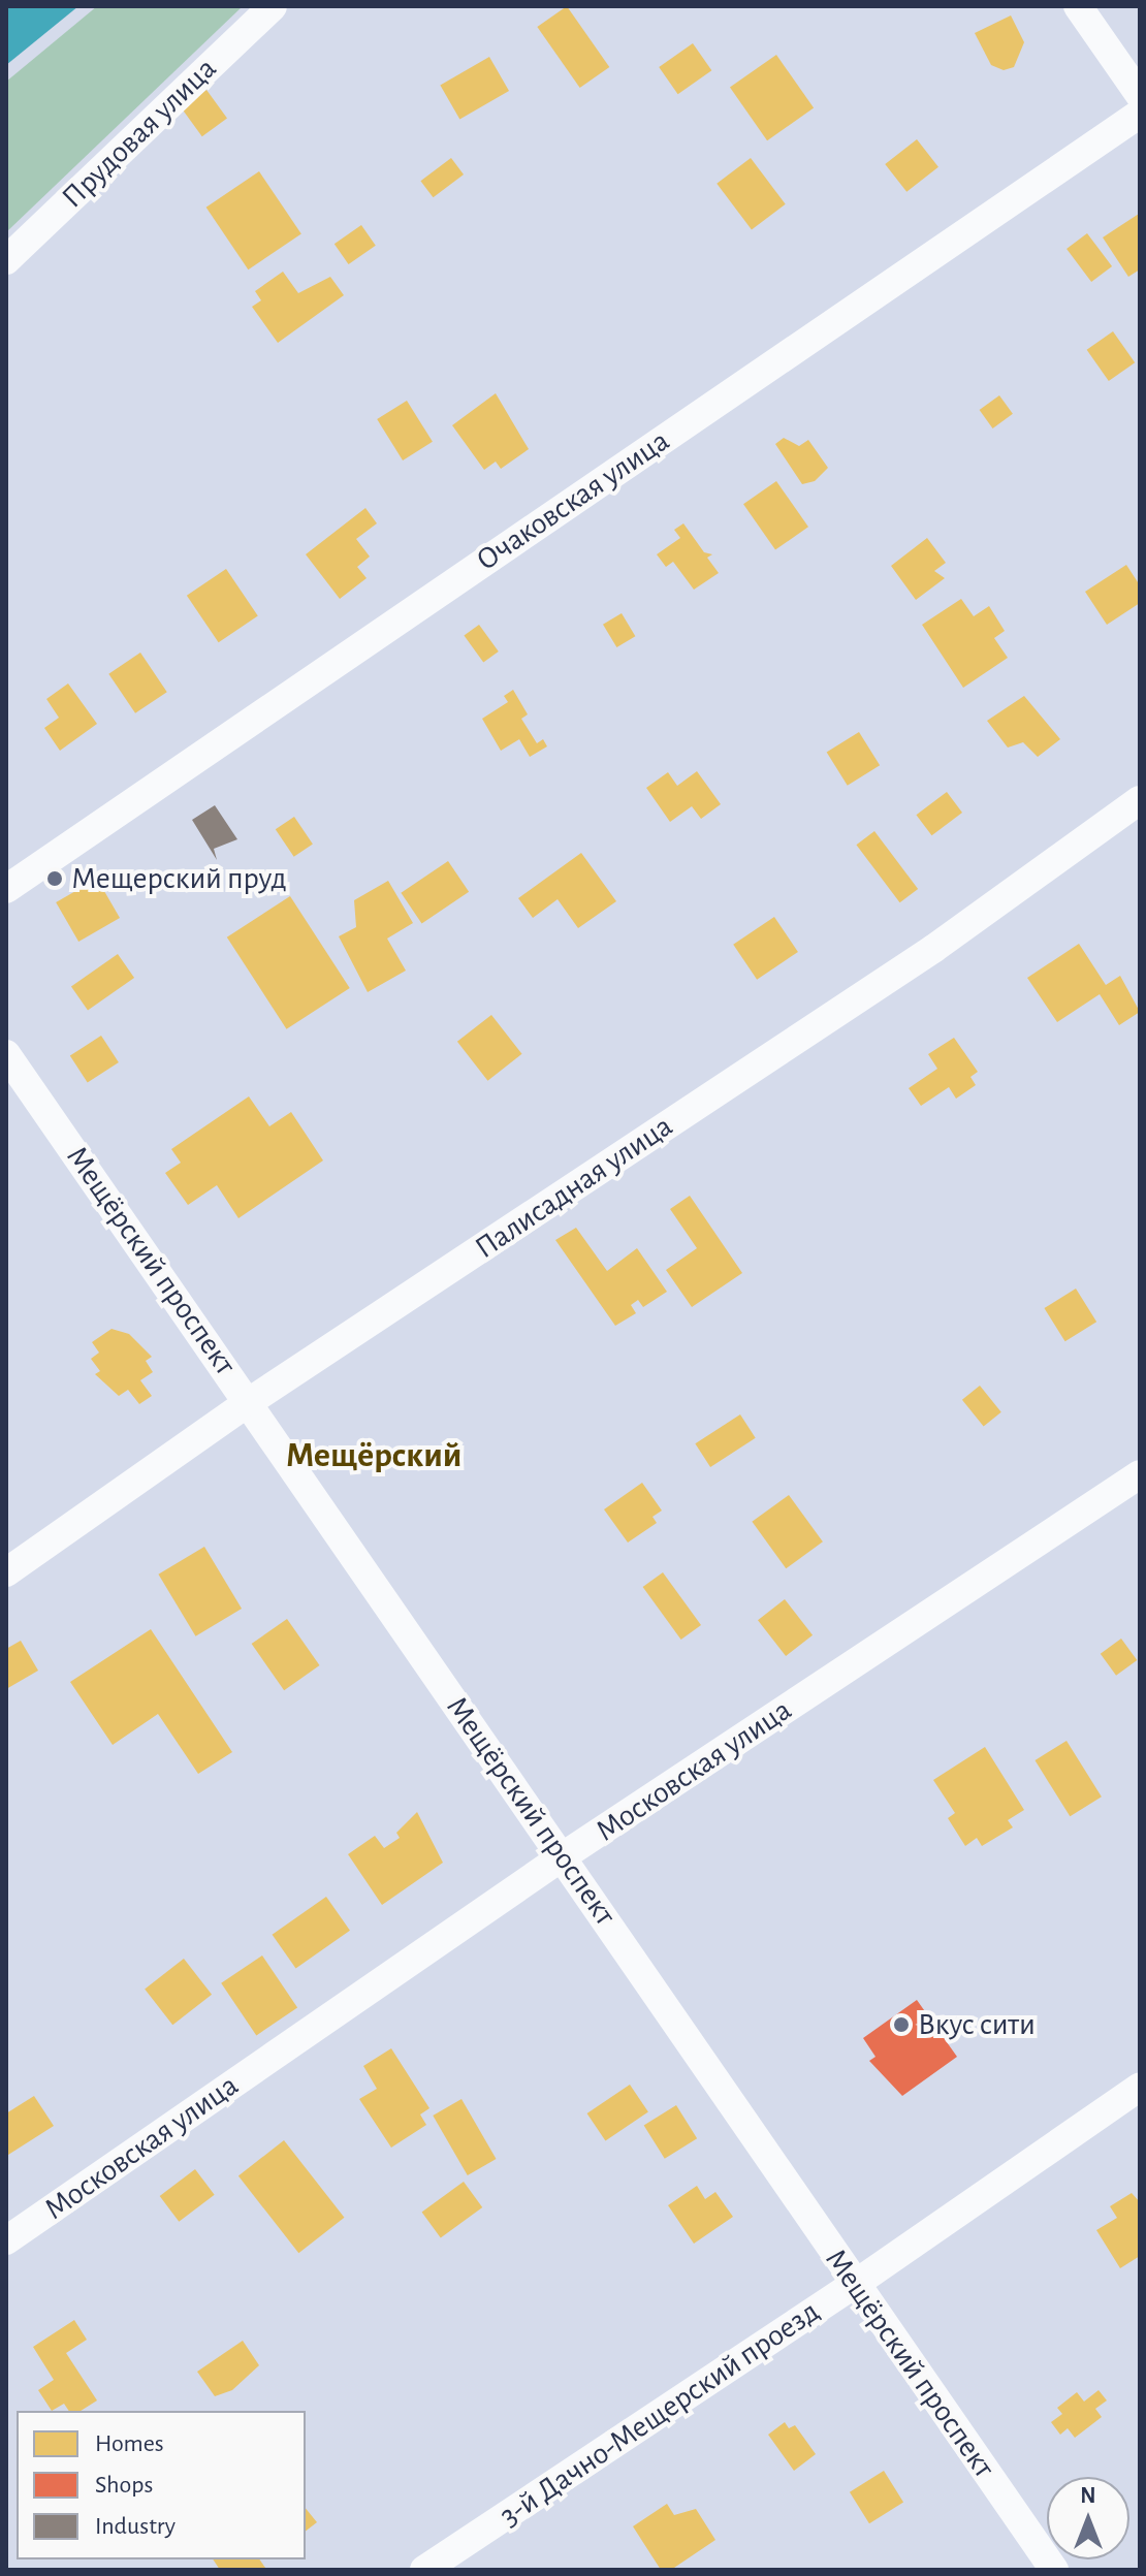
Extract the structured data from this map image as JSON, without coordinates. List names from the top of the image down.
{
  "streets": {
    "street": [
      "Прудовая улица",
      "Очаковская улица",
      "Палисадная улица",
      "Мещёрский проспект",
      "Московская улица",
      "3-й Дачно-Мещерский проезд"
    ]
  },
  "crossings": [
    ["Палисадная улица", "Мещёрский проспект"],
    ["Мещёрский проспект", "Московская улица"],
    ["Мещёрский проспект", "3-й Дачно-Мещерский проезд"]
  ],
  "districts": ["Мещёрский"],
  "places": ["Мещерский пруд", "Вкус сити"],
  "legend": ["Homes", "Shops", "Industry"],
  "north": "top"
}
